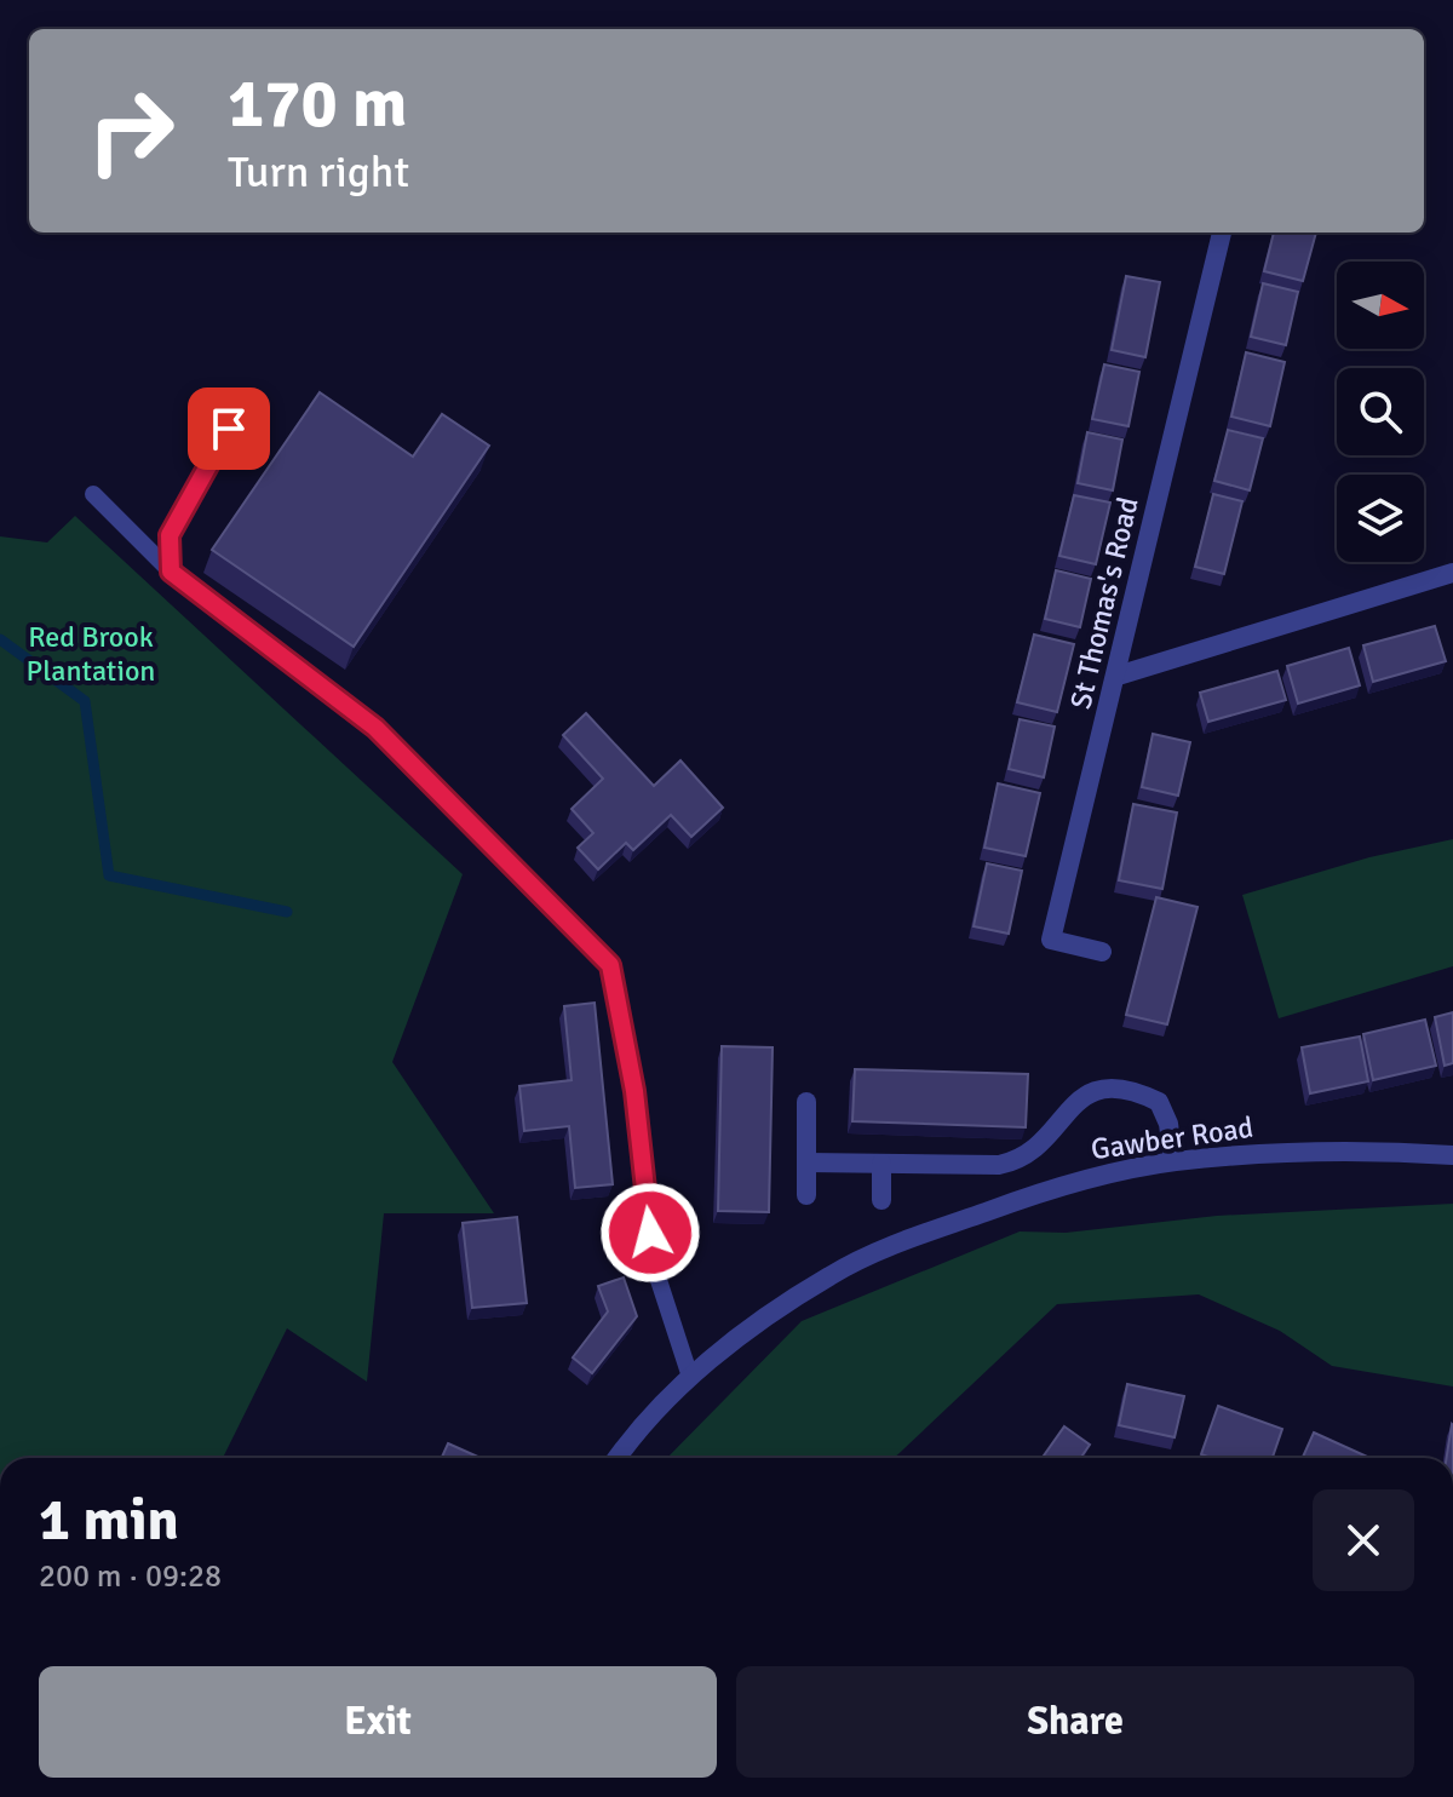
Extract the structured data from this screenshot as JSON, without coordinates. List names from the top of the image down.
{
  "streets": {
    "street": ["St Thomas's Road", "Gawber Road"]
  },
  "parks": ["Red Brook Plantation"],
  "north": "right",
  "page": {
    "turn": ["170 m", "Turn right"],
    "heading": ["1 min", "200 m · 09:28"],
    "buttons": ["Exit", "Share"]
  }
}
